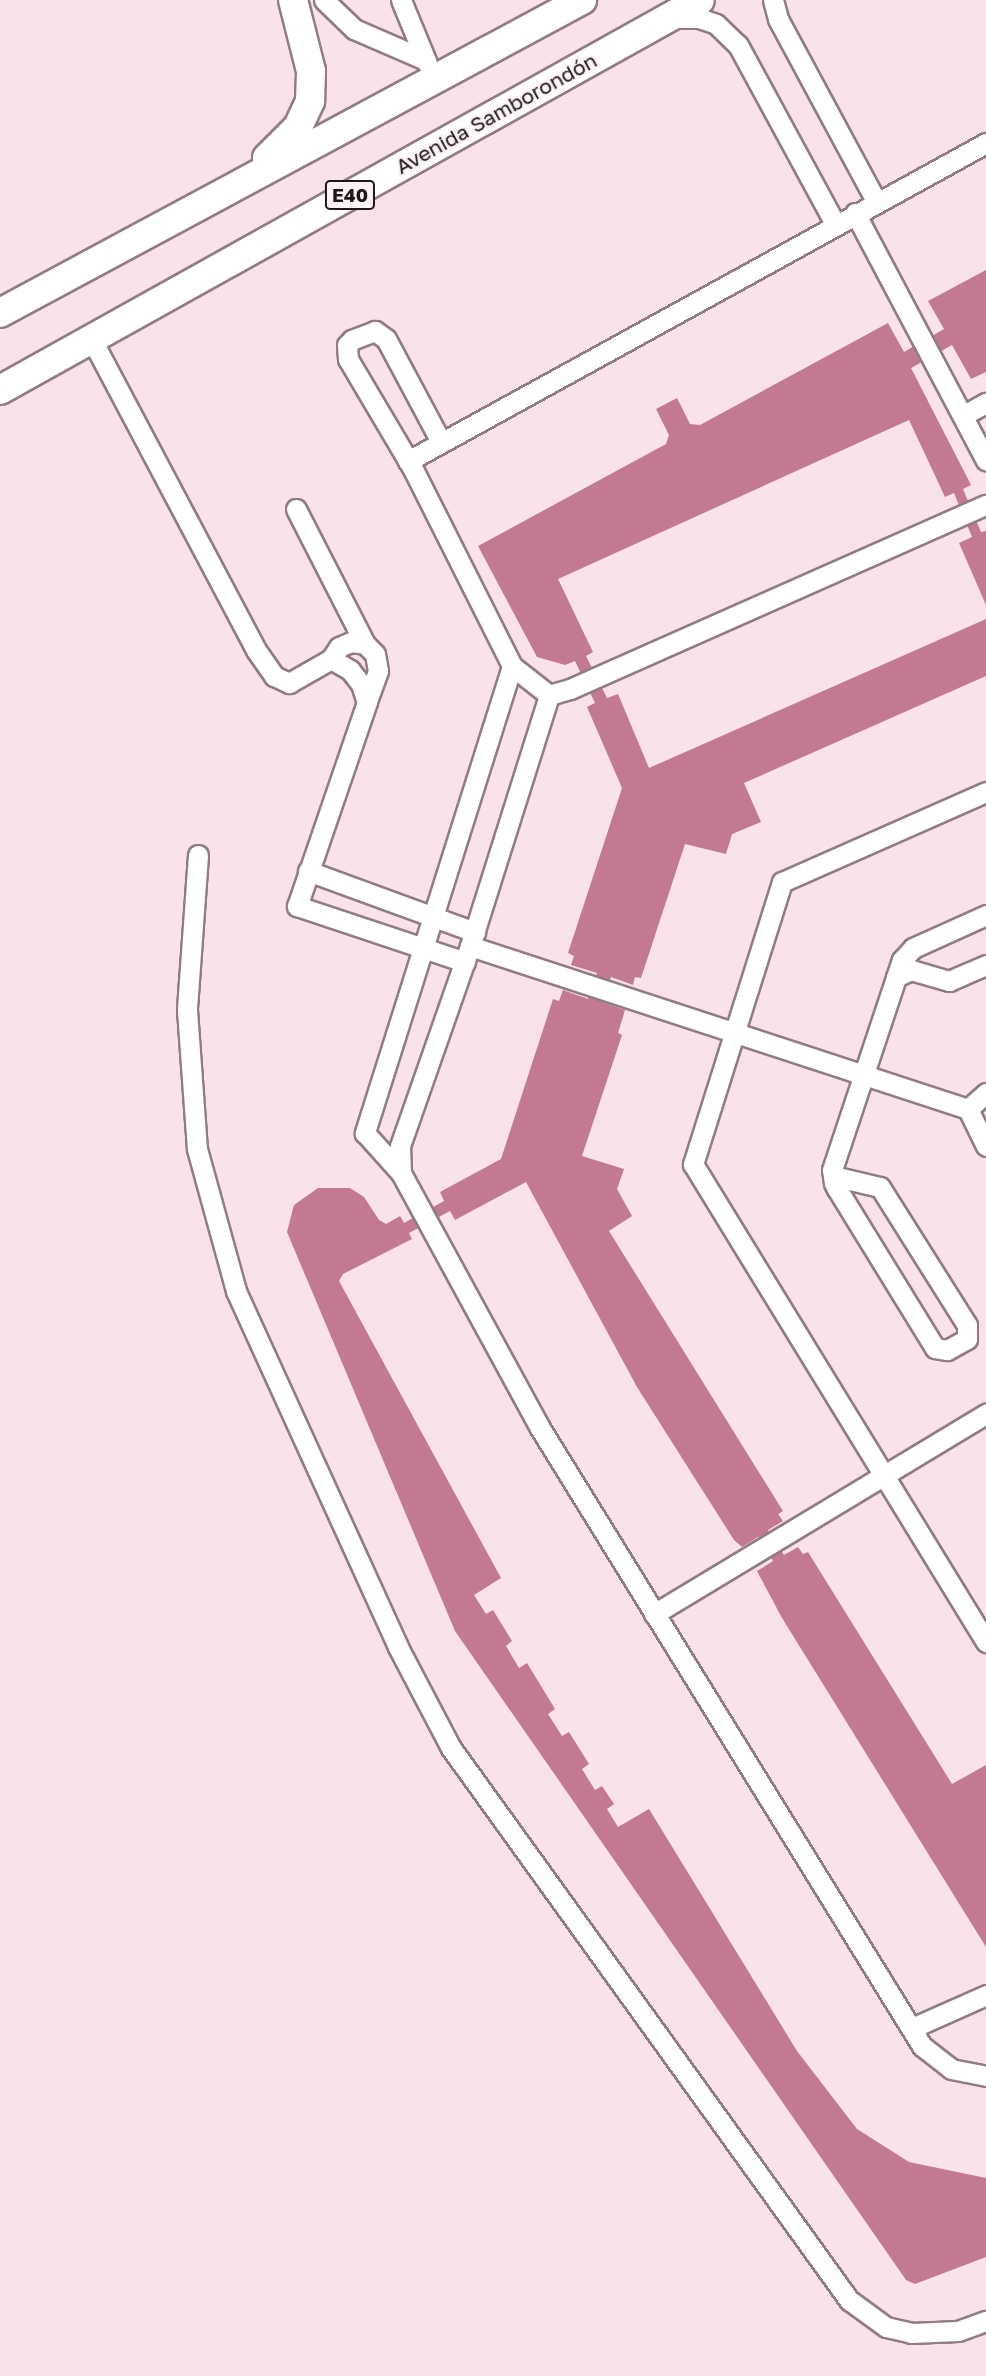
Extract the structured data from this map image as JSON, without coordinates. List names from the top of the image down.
{
  "streets": {
    "highway": ["Avenida Samborondón", "E40"]
  }
}
